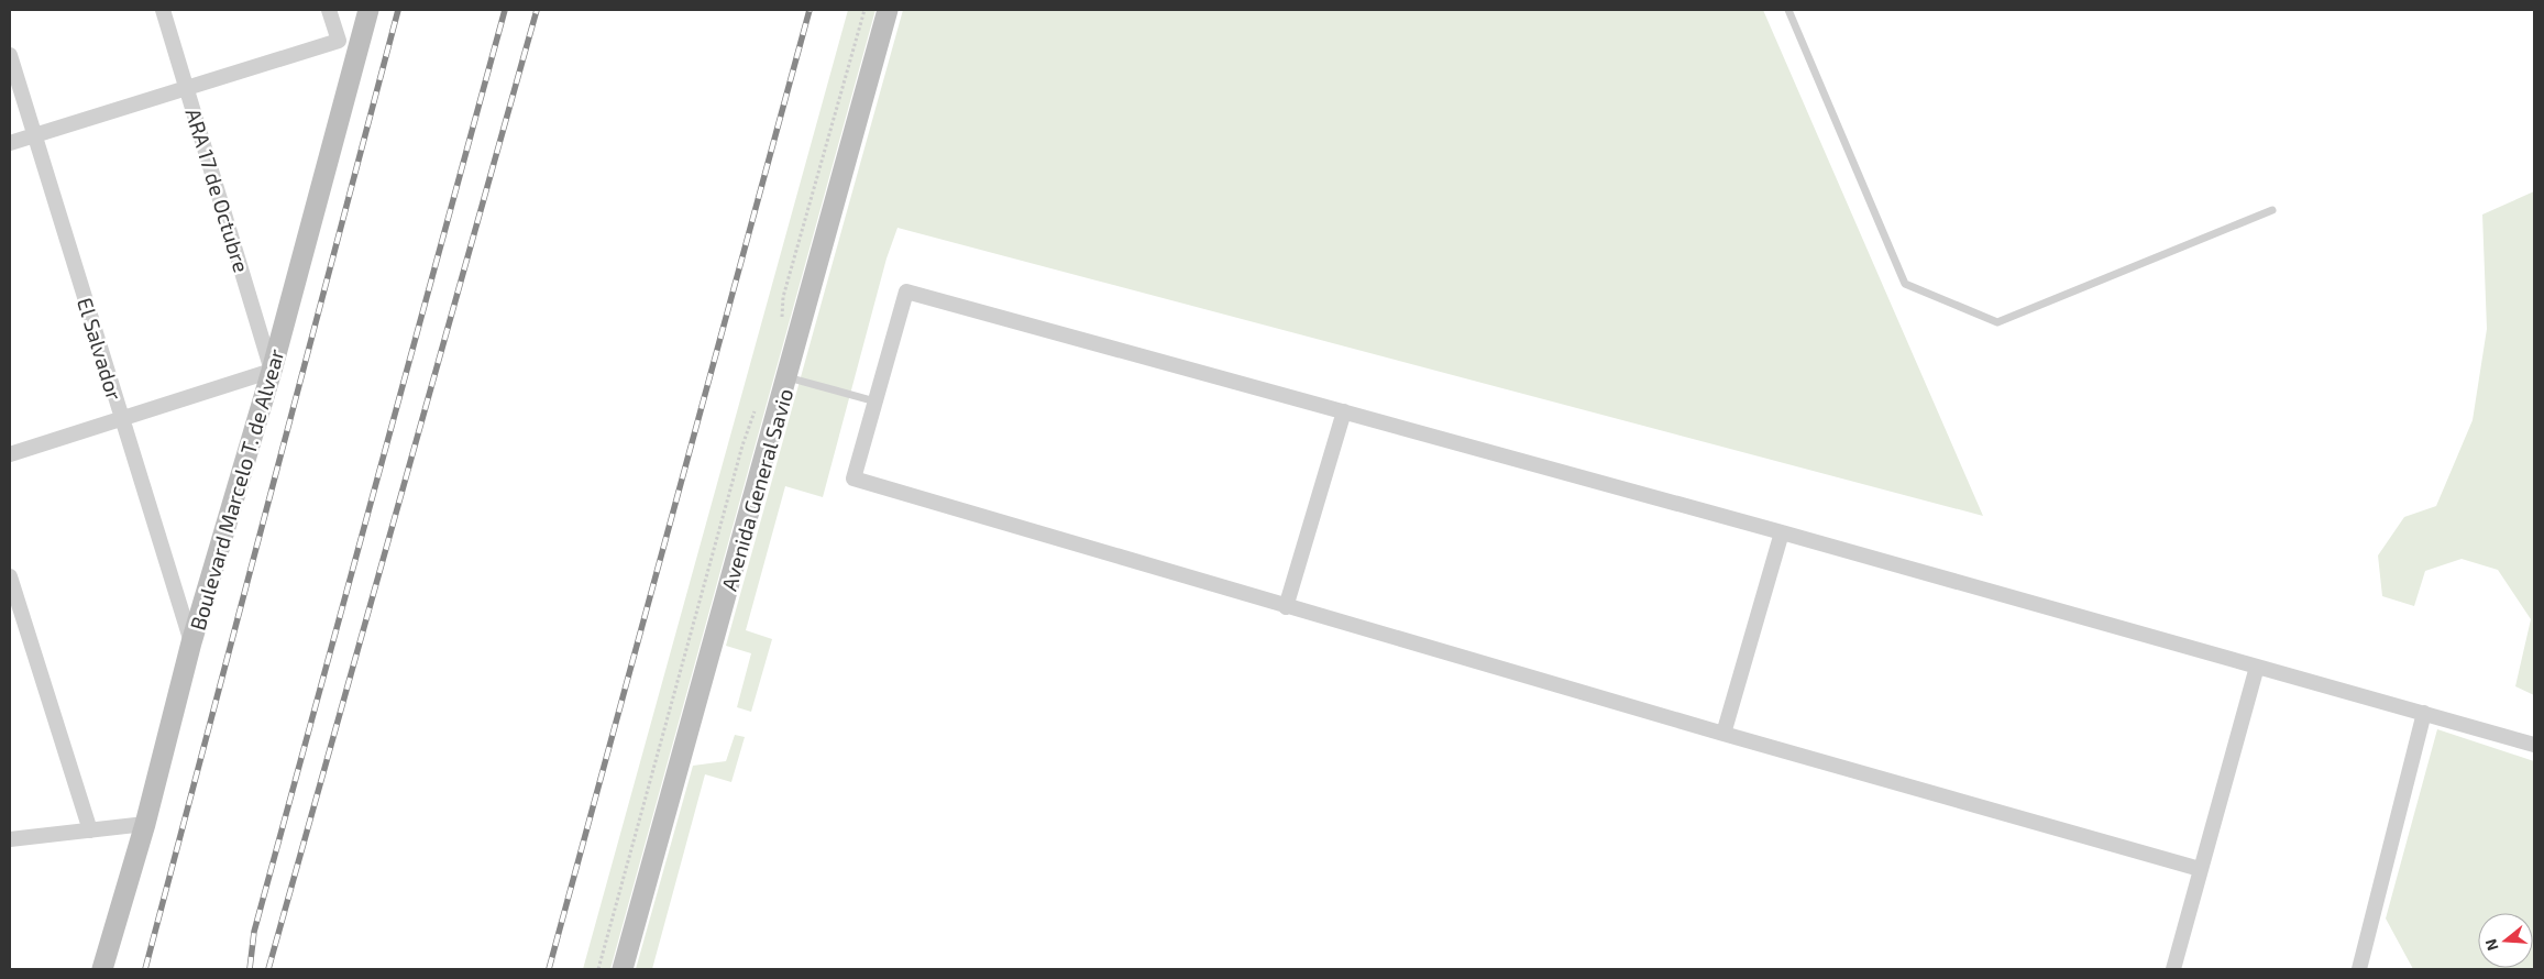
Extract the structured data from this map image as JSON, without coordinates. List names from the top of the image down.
{
  "streets": {
    "main road": ["Boulevard Marcelo T. de Alvear", "Avenida General Savio"],
    "street": ["ARA 17 de Octubre", "El Salvador"]
  },
  "crossings": [
    ["ARA 17 de Octubre", "Boulevard Marcelo T. de Alvear"],
    ["El Salvador", "Boulevard Marcelo T. de Alvear"]
  ],
  "north": "left"
}
